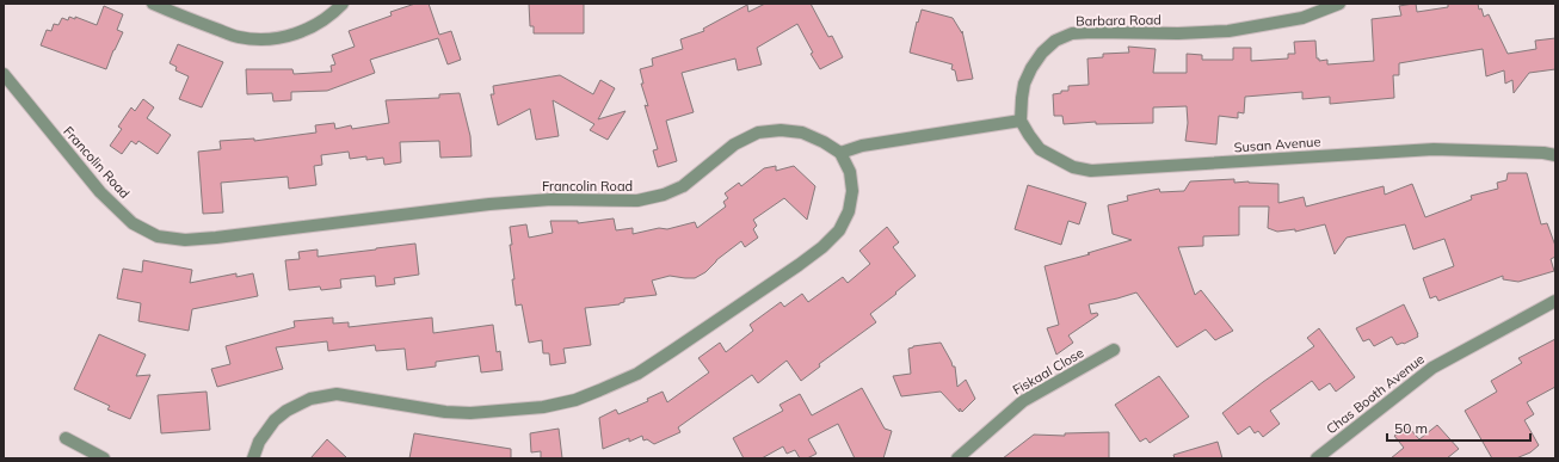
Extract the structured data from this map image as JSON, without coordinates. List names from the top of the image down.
{
  "streets": {
    "street": [
      "Barbara Road",
      "Susan Avenue",
      "Francolin Road",
      "Fiskaal Close",
      "Chas Booth Avenue"
    ]
  },
  "crossings": [
    ["Barbara Road", "Susan Avenue"]
  ],
  "scale_bar": "50 m"
}
